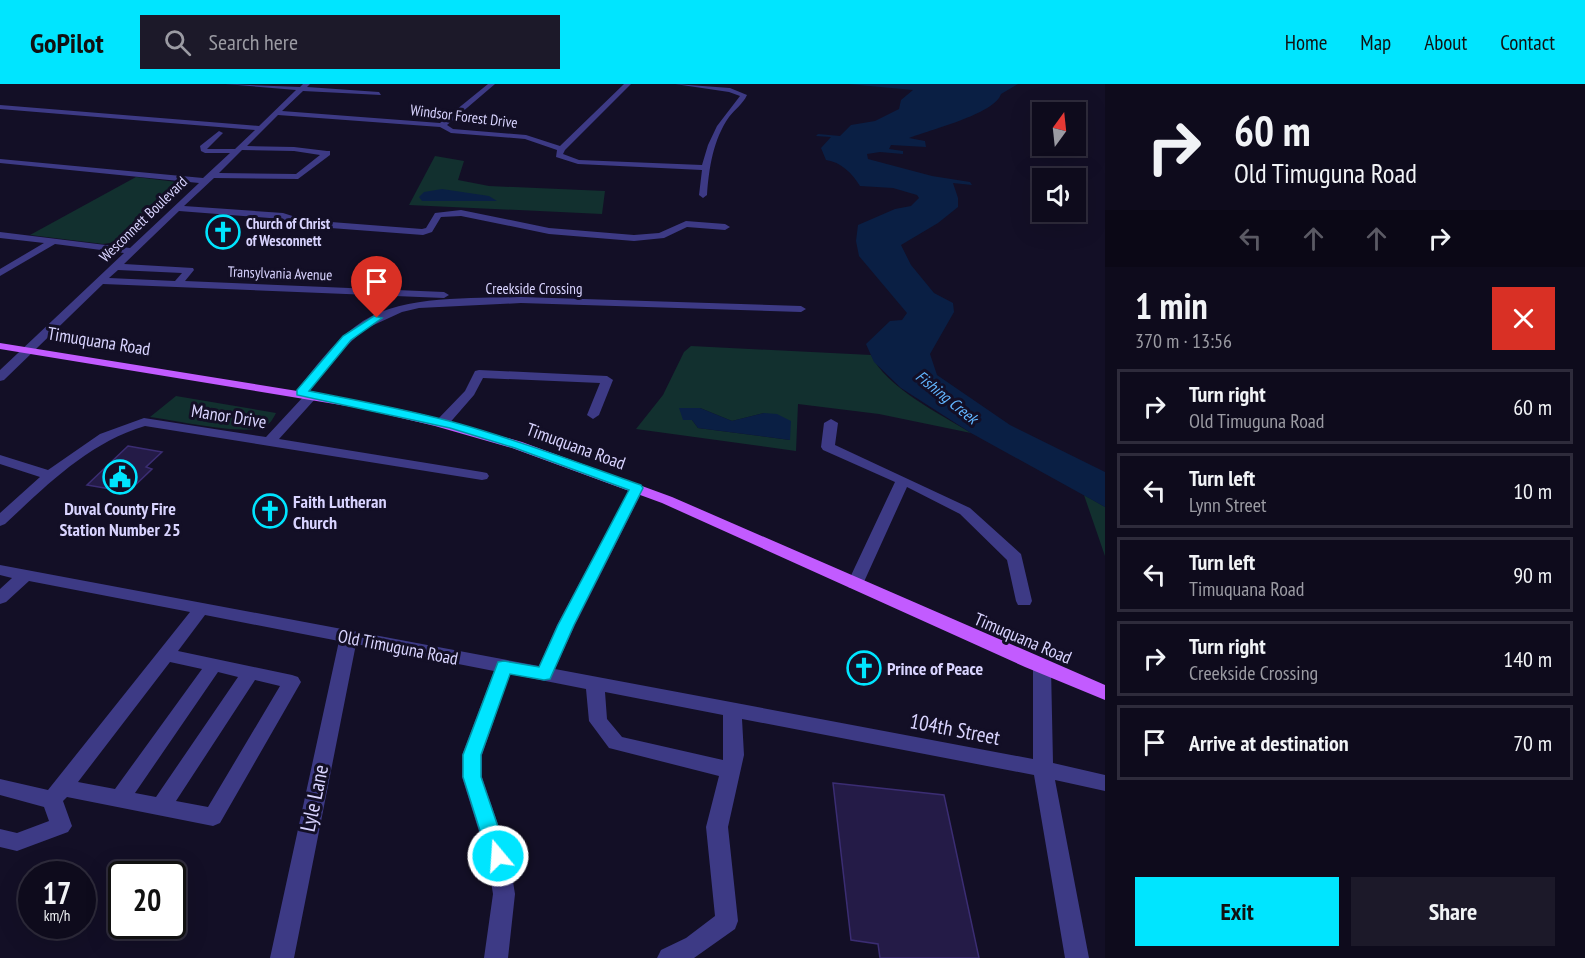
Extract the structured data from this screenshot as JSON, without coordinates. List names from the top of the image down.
{
  "streets": {
    "main road": ["Timuquana Road"],
    "street": [
      "Windsor Forest Drive",
      "Wesconnett Boulevard",
      "Transylvania Avenue",
      "Creekside Crossing",
      "Manor Drive",
      "Old Timuguna Road",
      "104th Street",
      "Lyle Lane"
    ]
  },
  "crossings": [
    ["Windsor Forest Drive", "Wesconnett Boulevard"],
    ["Wesconnett Boulevard", "Transylvania Avenue"],
    ["Wesconnett Boulevard", "Timuquana Road"],
    ["Creekside Crossing", "Timuquana Road"],
    ["Creekside Crossing", "Manor Drive"],
    ["Old Timuguna Road", "104th Street"],
    ["Old Timuguna Road", "Lyle Lane"]
  ],
  "water": ["Fishing Creek"],
  "places": {
    "church": ["Church of Christ of Wesconnett", "Faith Lutheran Church", "Prince of Peace"],
    "public building": ["Duval County Fire Station Number 25"]
  },
  "north": "top",
  "page": {
    "header": "GoPilot",
    "search": "Search here",
    "nav": [
      "Home",
      "Map",
      "About",
      "Contact"
    ],
    "turn": ["60 m", "Old Timuguna Road"],
    "heading": ["1 min", "370 m · 13:56"],
    "list": [
      {
        "name": "Turn right",
        "note": "Old Timuguna Road",
        "value": "60 m"
      },
      {
        "name": "Turn left",
        "note": "Lynn Street",
        "value": "10 m"
      },
      {
        "name": "Turn left",
        "note": "Timuquana Road",
        "value": "90 m"
      },
      {
        "name": "Turn right",
        "note": "Creekside Crossing",
        "value": "140 m"
      },
      {
        "name": "Arrive at destination",
        "value": "70 m"
      }
    ],
    "speed": "17 km/h",
    "limit": "20",
    "buttons": ["Exit", "Share"]
  }
}
